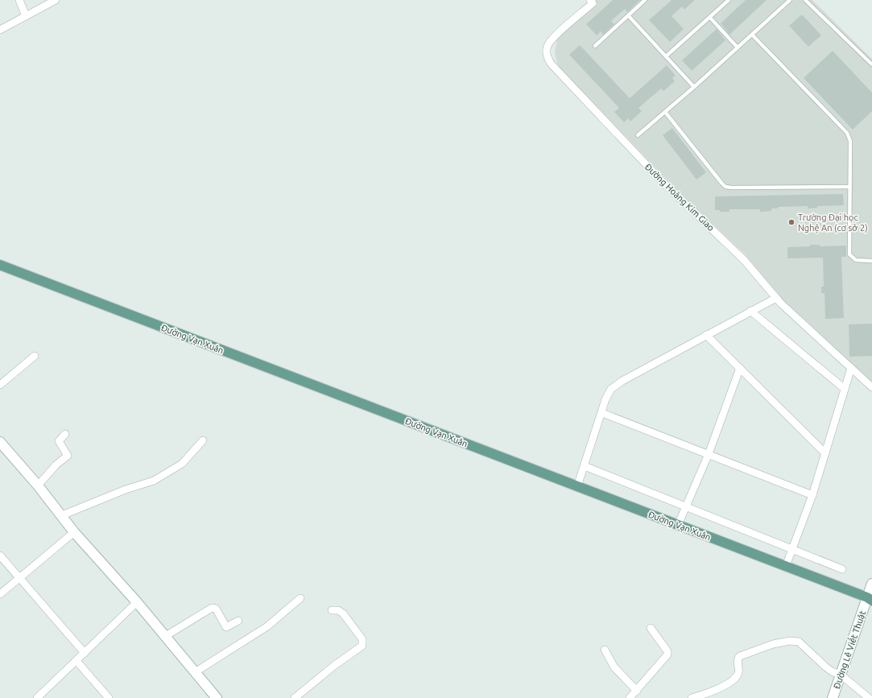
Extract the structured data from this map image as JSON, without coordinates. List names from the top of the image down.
{
  "streets": {
    "main road": ["Đường Vạn Xuân"],
    "street": ["Đường Hoàng Kim Giao", "Đường Lê Viết Thuật"]
  },
  "crossings": [
    ["Đường Vạn Xuân", "Đường Lê Viết Thuật"]
  ],
  "places": ["Trường Đại học Nghệ An (cơ sở 2)"]
}
